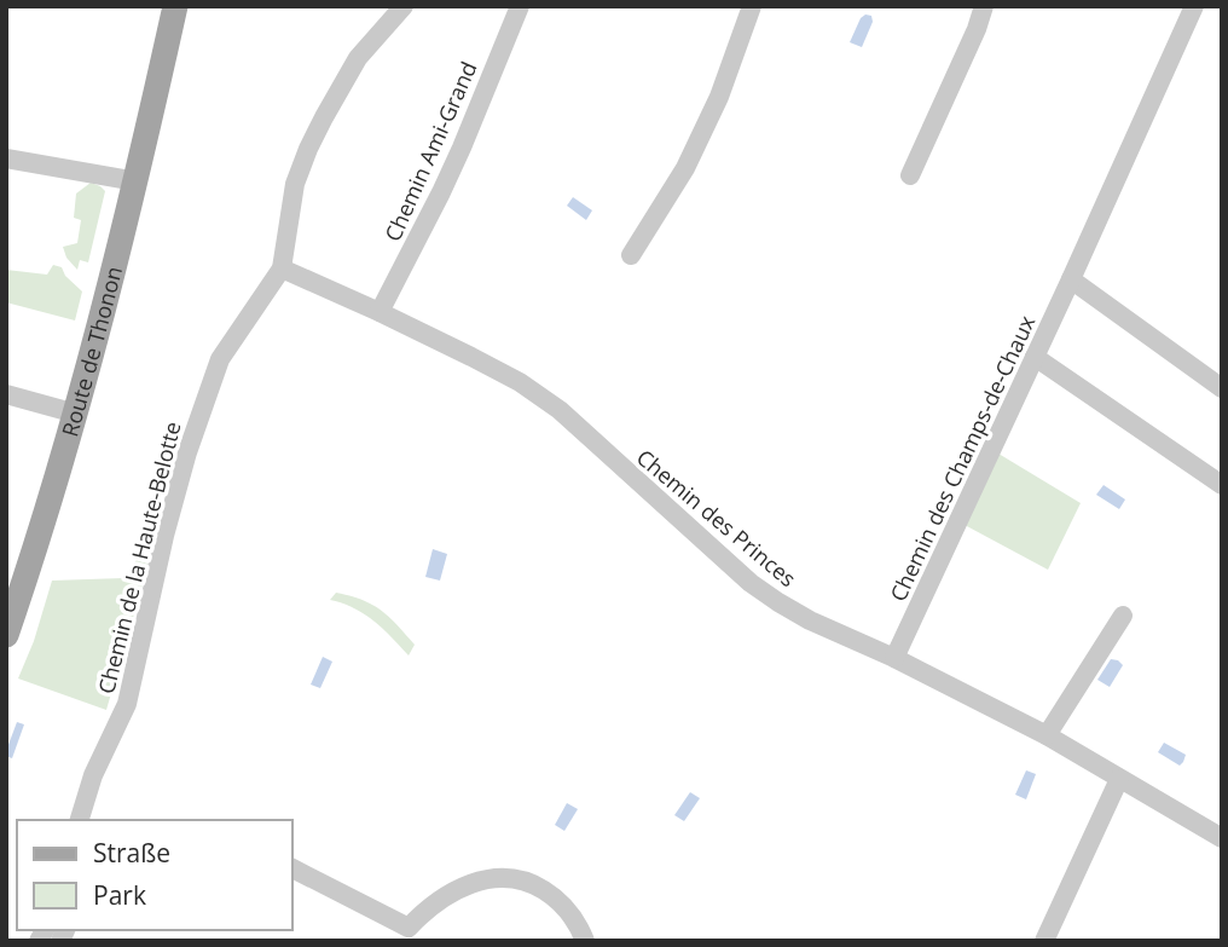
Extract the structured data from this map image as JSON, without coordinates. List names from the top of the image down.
{
  "streets": {
    "main road": ["Route de Thonon"],
    "street": [
      "Chemin Ami-Grand",
      "Chemin des Champs-de-Chaux",
      "Chemin des Princes",
      "Chemin de la Haute-Belotte"
    ]
  },
  "crossings": [
    ["Chemin Ami-Grand", "Chemin des Princes"],
    ["Chemin des Champs-de-Chaux", "Chemin des Princes"],
    ["Chemin des Princes", "Chemin de la Haute-Belotte"]
  ],
  "legend": ["Straße", "Park"]
}
